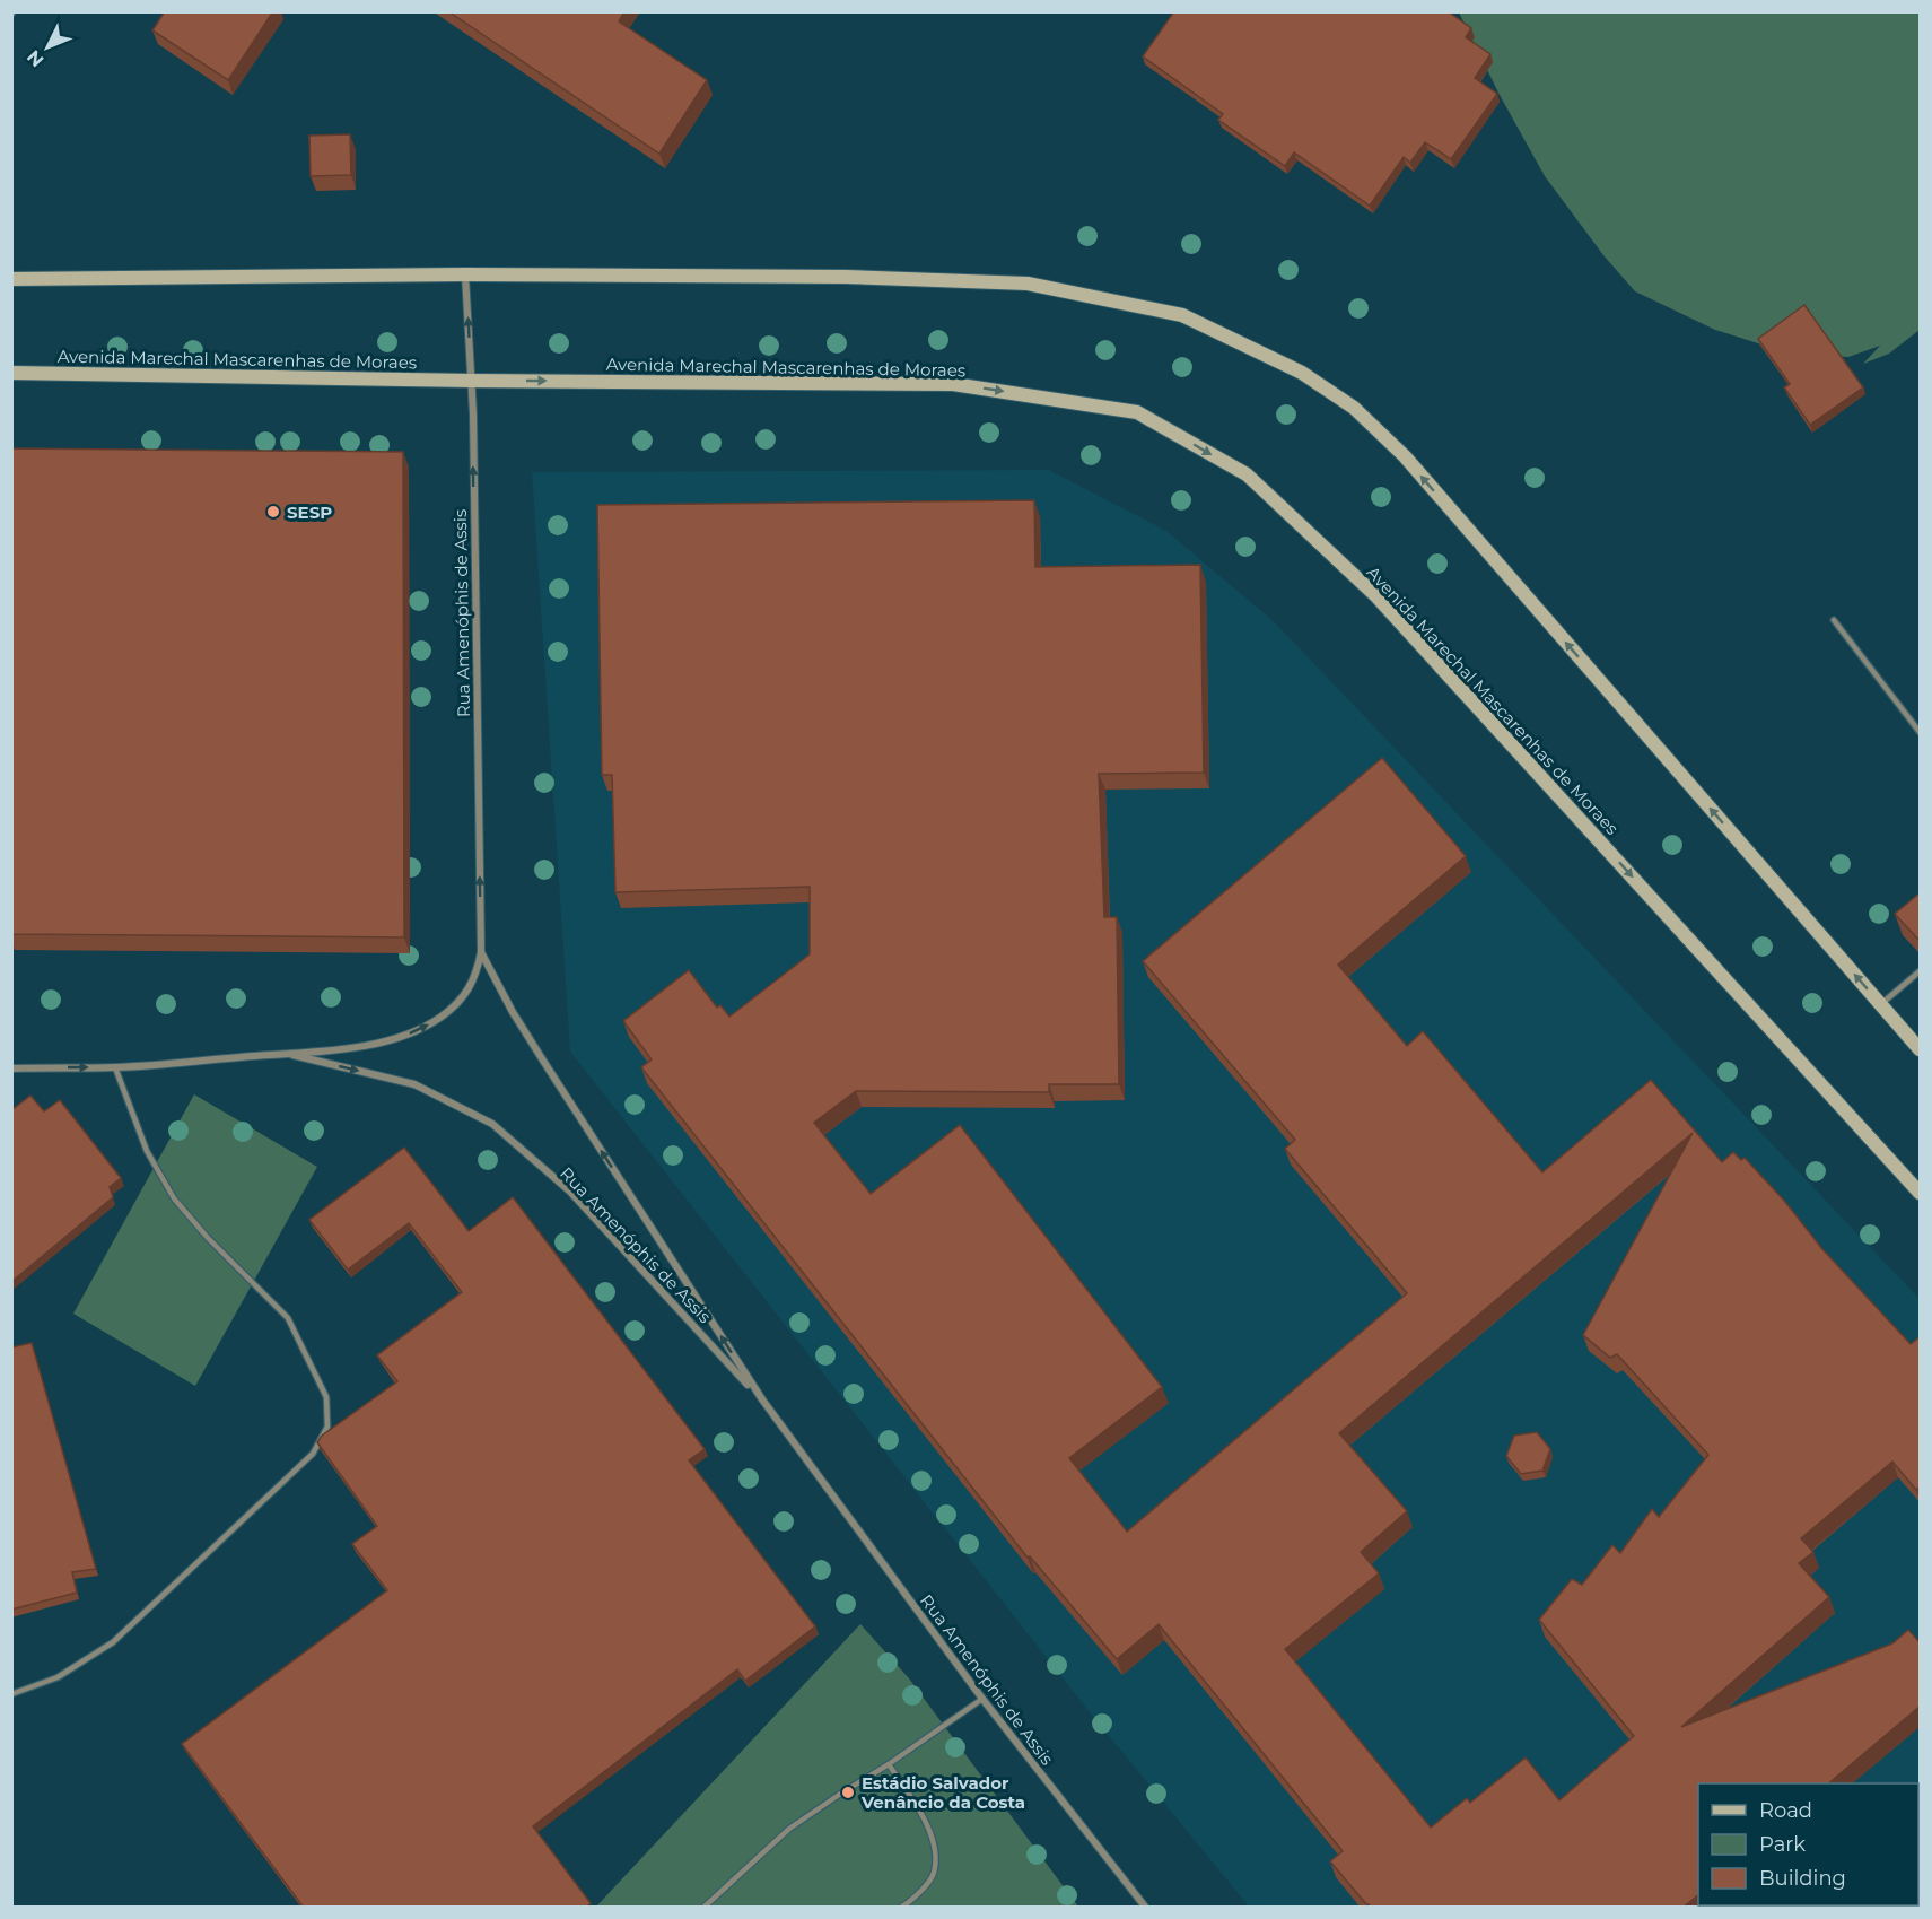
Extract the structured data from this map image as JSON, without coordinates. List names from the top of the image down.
{
  "streets": {
    "main road": ["Avenida Marechal Mascarenhas de Moraes"],
    "street": ["Rua Amenóphis de Assis"]
  },
  "crossings": [
    ["Avenida Marechal Mascarenhas de Moraes", "Rua Amenóphis de Assis"]
  ],
  "places": ["SESP", "Estádio Salvador Venâncio da Costa"],
  "legend": ["Road", "Park", "Building"],
  "north": "bottom left"
}
